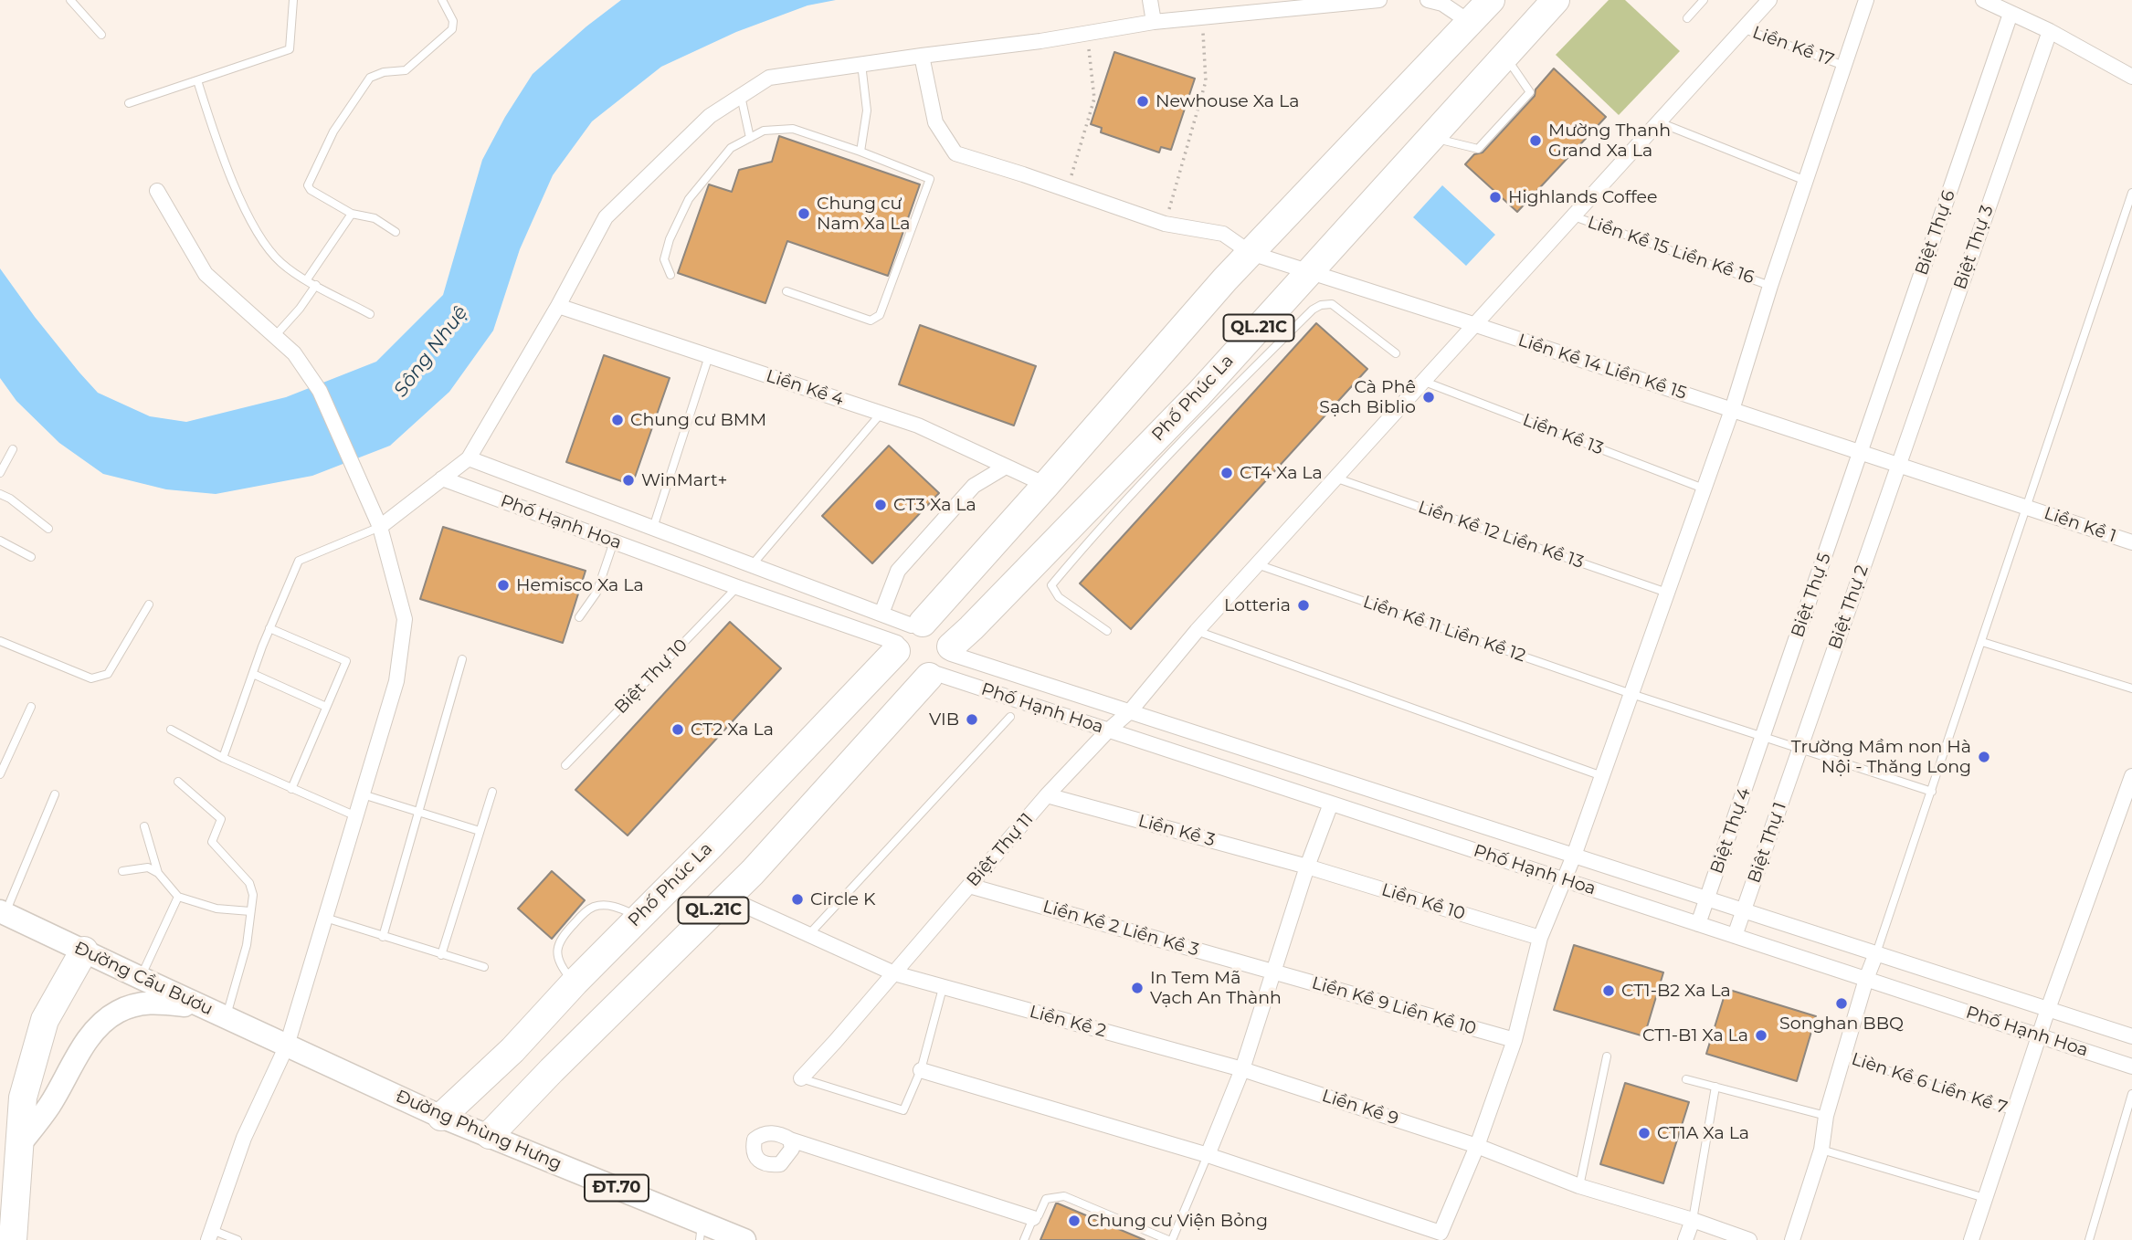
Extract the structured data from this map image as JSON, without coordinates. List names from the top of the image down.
{
  "streets": {
    "highway": ["QL.21C", "Phố Phúc La"],
    "main road": ["Đường Cầu Bươu", "Đường Phùng Hưng", "ĐT.70"],
    "street": [
      "Biệt Thự 6",
      "Biệt Thự 3",
      "Liền Kề 14 Liền Kề 15",
      "Liền Kề 4",
      "Phố Hạnh Hoa",
      "Liền Kề 1",
      "Biệt Thự 5",
      "Biệt Thự 2",
      "Liền Kề 3",
      "Biệt Thự 4",
      "Biệt Thự 1",
      "Biệt Thự 11",
      "Liền Kề 10",
      "Liền Kề 2 Liền Kề 3",
      "Liền Kề 9 Liền Kề 10",
      "Liền Kề 2",
      "Liền Kề 9"
    ],
    "lane": [
      "Liền Kề 17",
      "Liền Kề 15 Liền Kề 16",
      "Liền Kề 13",
      "Liền Kề 12 Liền Kề 13",
      "Liền Kề 11 Liền Kề 12",
      "Biệt Thự 10",
      "Lièn Kề 6 Liền Kề 7"
    ]
  },
  "crossings": [
    ["Liền Kề 17", "Biệt Thự 11"],
    ["Biệt Thự 6", "Liền Kề 14 Liền Kề 15"],
    ["Biệt Thự 6", "Biệt Thự 5"],
    ["Biệt Thự 3", "Liền Kề 14 Liền Kề 15"],
    ["Biệt Thự 3", "Liền Kề 1"],
    ["Biệt Thự 3", "Biệt Thự 2"],
    ["Liền Kề 15 Liền Kề 16", "Biệt Thự 11"],
    ["Liền Kề 14 Liền Kề 15", "Phố Phúc La"],
    ["Liền Kề 14 Liền Kề 15", "Liền Kề 1"],
    ["Liền Kề 14 Liền Kề 15", "Biệt Thự 5"],
    ["Liền Kề 14 Liền Kề 15", "Biệt Thự 2"],
    ["Liền Kề 14 Liền Kề 15", "Biệt Thự 11"],
    ["Liền Kề 4", "Phố Phúc La"],
    ["Phố Phúc La", "Phố Hạnh Hoa"],
    ["Phố Phúc La", "Liền Kề 2"],
    ["Phố Phúc La", "Đường Phùng Hưng"],
    ["Liền Kề 13", "Biệt Thự 11"],
    ["Phố Hạnh Hoa", "Biệt Thự 10"],
    ["Phố Hạnh Hoa", "Biệt Thự 4"],
    ["Phố Hạnh Hoa", "Biệt Thự 1"],
    ["Phố Hạnh Hoa", "Biệt Thự 11"],
    ["Liền Kề 1", "Biệt Thự 2"],
    ["Liền Kề 12 Liền Kề 13", "Biệt Thự 11"],
    ["Biệt Thự 5", "Liền Kề 11 Liền Kề 12"],
    ["Biệt Thự 5", "Biệt Thự 4"],
    ["Biệt Thự 2", "Liền Kề 11 Liền Kề 12"],
    ["Biệt Thự 2", "Biệt Thự 1"],
    ["Liền Kề 11 Liền Kề 12", "Biệt Thự 4"],
    ["Liền Kề 11 Liền Kề 12", "Biệt Thự 1"],
    ["Liền Kề 11 Liền Kề 12", "Biệt Thự 11"],
    ["Liền Kề 3", "Biệt Thự 11"],
    ["Liền Kề 3", "Liền Kề 10"],
    ["Biệt Thự 11", "Liền Kề 2 Liền Kề 3"],
    ["Biệt Thự 11", "Liền Kề 2"],
    ["Liền Kề 2 Liền Kề 3", "Liền Kề 9 Liền Kề 10"],
    ["Đường Cầu Bươu", "Đường Phùng Hưng"],
    ["Liền Kề 2", "Liền Kề 9"]
  ],
  "water": ["Sông Nhuệ"],
  "places": [
    "Newhouse Xa La",
    "Mường Thanh Grand Xa La",
    "Highlands Coffee",
    "Chung cư Nam Xa La",
    "Cà Phê Sạch Biblio",
    "Chung cư BMM",
    "CT4 Xa La",
    "WinMart+",
    "CT3 Xa La",
    "Hemisco Xa La",
    "Lotteria",
    "VIB",
    "CT2 Xa La",
    "Trường Mầm non Hà Nội - Thăng Long",
    "Circle K",
    "In Tem Mã Vạch An Thành",
    "CT1-B2 Xa La",
    "Songhan BBQ",
    "CT1-B1 Xa La",
    "CT1A Xa La",
    "Chung cư Viện Bỏng"
  ]
}
